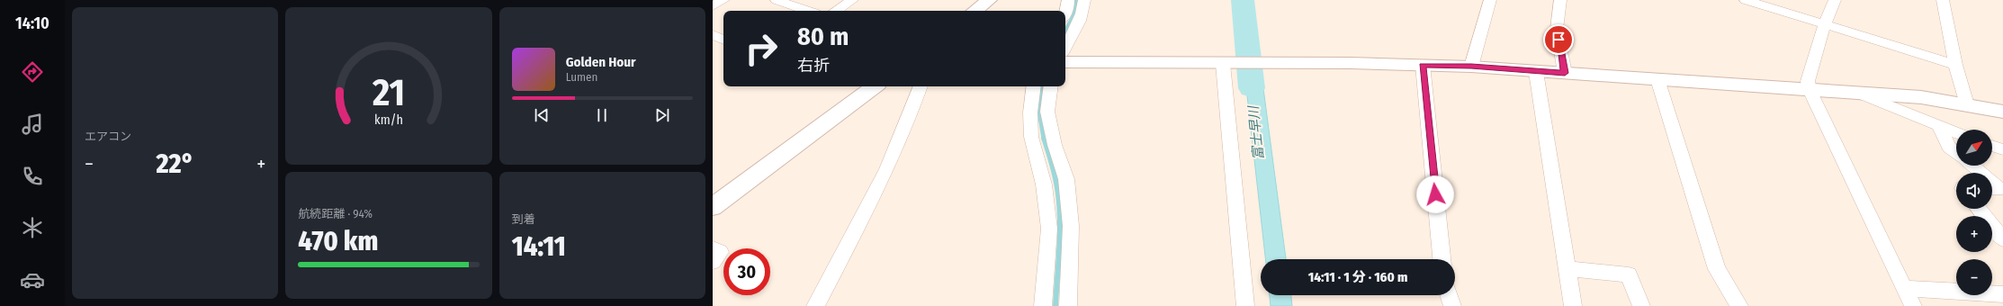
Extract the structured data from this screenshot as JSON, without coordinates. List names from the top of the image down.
{
  "water": ["富士早川"],
  "north": "top right",
  "page": {
    "tabs": "14:10",
    "tile": [
      "エアコン",
      ["航続距離 · 94%", "470 km"],
      ["到着", "14:11"]
    ],
    "turn": ["80 m", "右折"],
    "song": ["Golden Hour", "Lumen"],
    "map_buttons": ["+", "−"],
    "heat": ["−", "22°", "+"],
    "limit": "30",
    "trip": "14:11 · 1 分 · 160 m",
    "gauge": ["21", "km/h"]
  }
}
